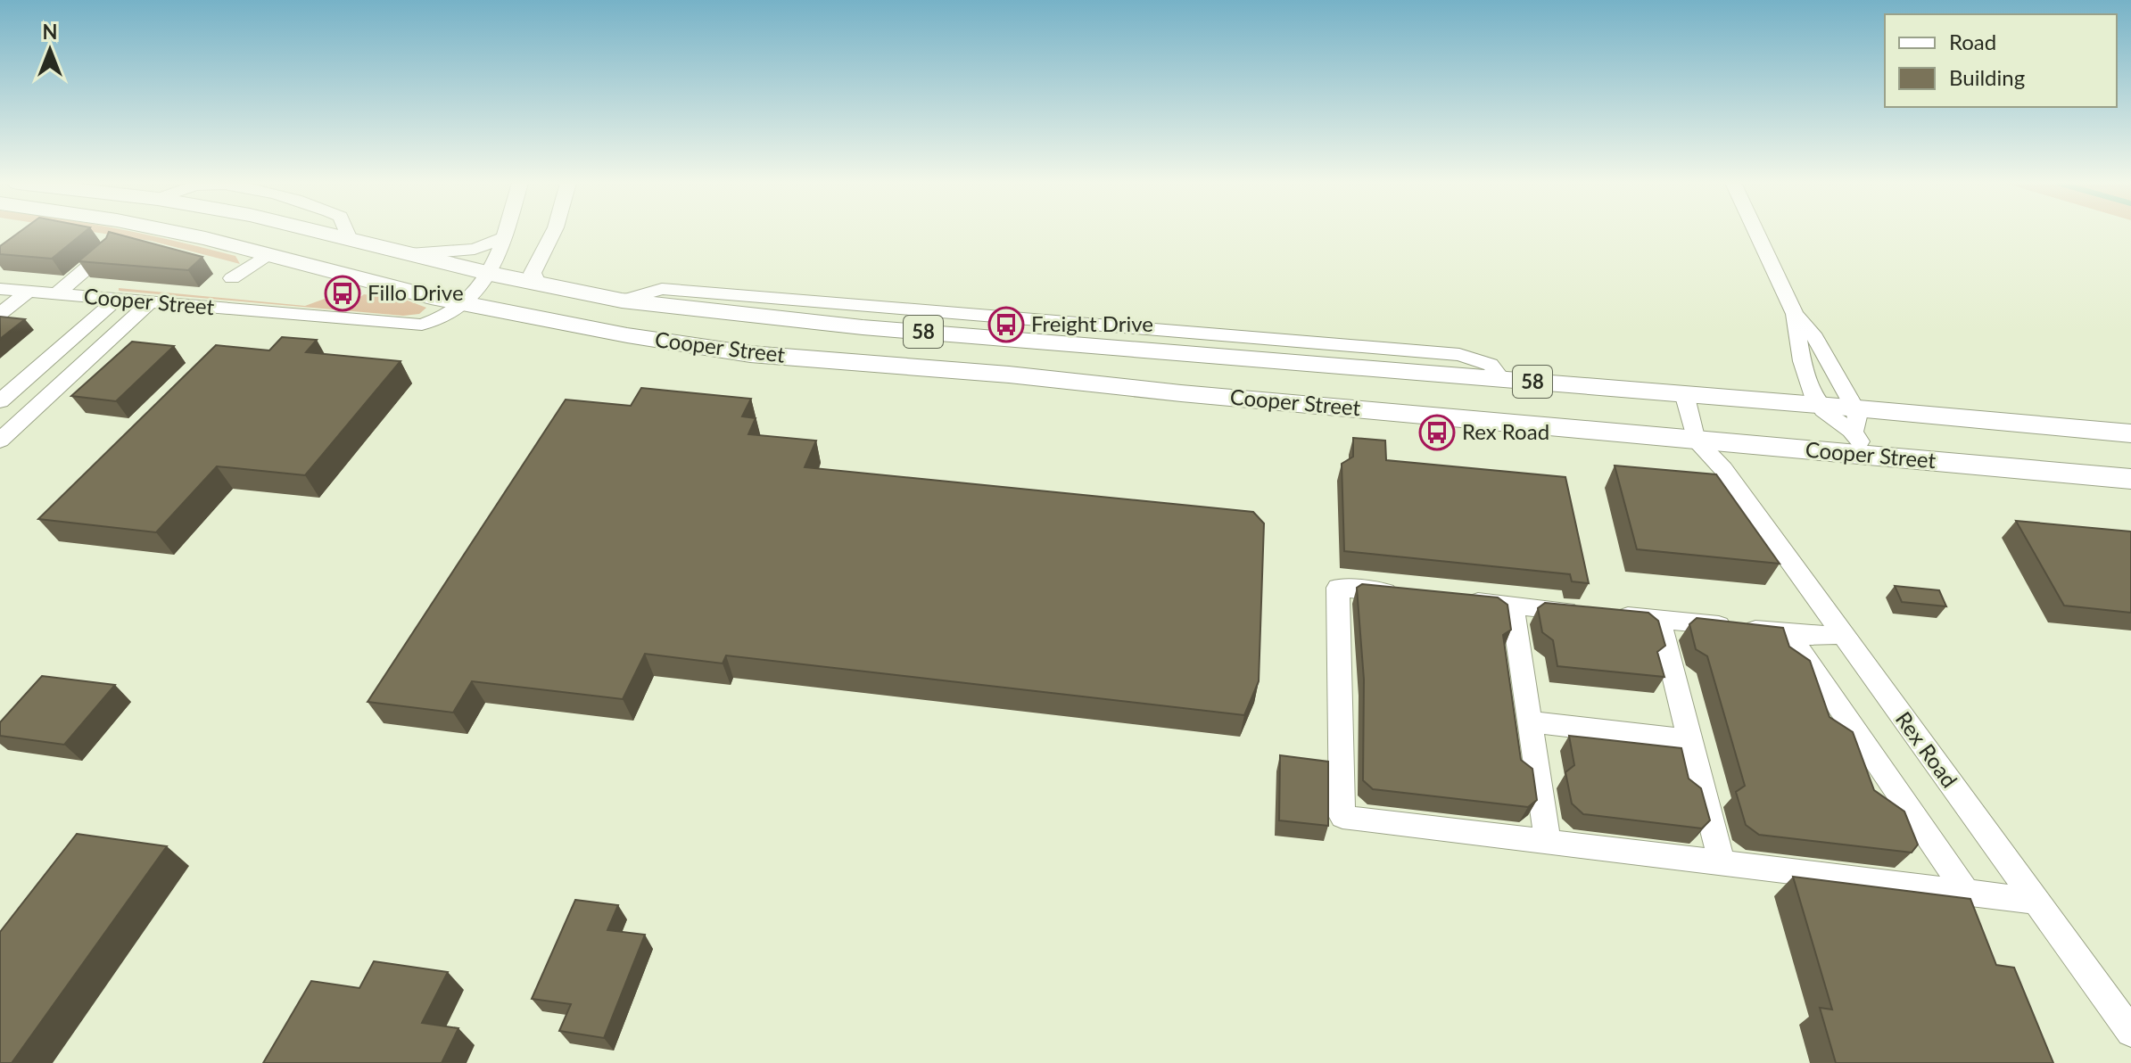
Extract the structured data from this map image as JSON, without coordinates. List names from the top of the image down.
{
  "streets": {
    "main road": ["Cooper Street", "58"],
    "street": ["Rex Road"]
  },
  "crossings": [
    ["Cooper Street", "Rex Road"]
  ],
  "places": {
    "bus stop": ["Fillo Drive", "Freight Drive", "Rex Road"]
  },
  "legend": ["Road", "Building"],
  "north": "top"
}
